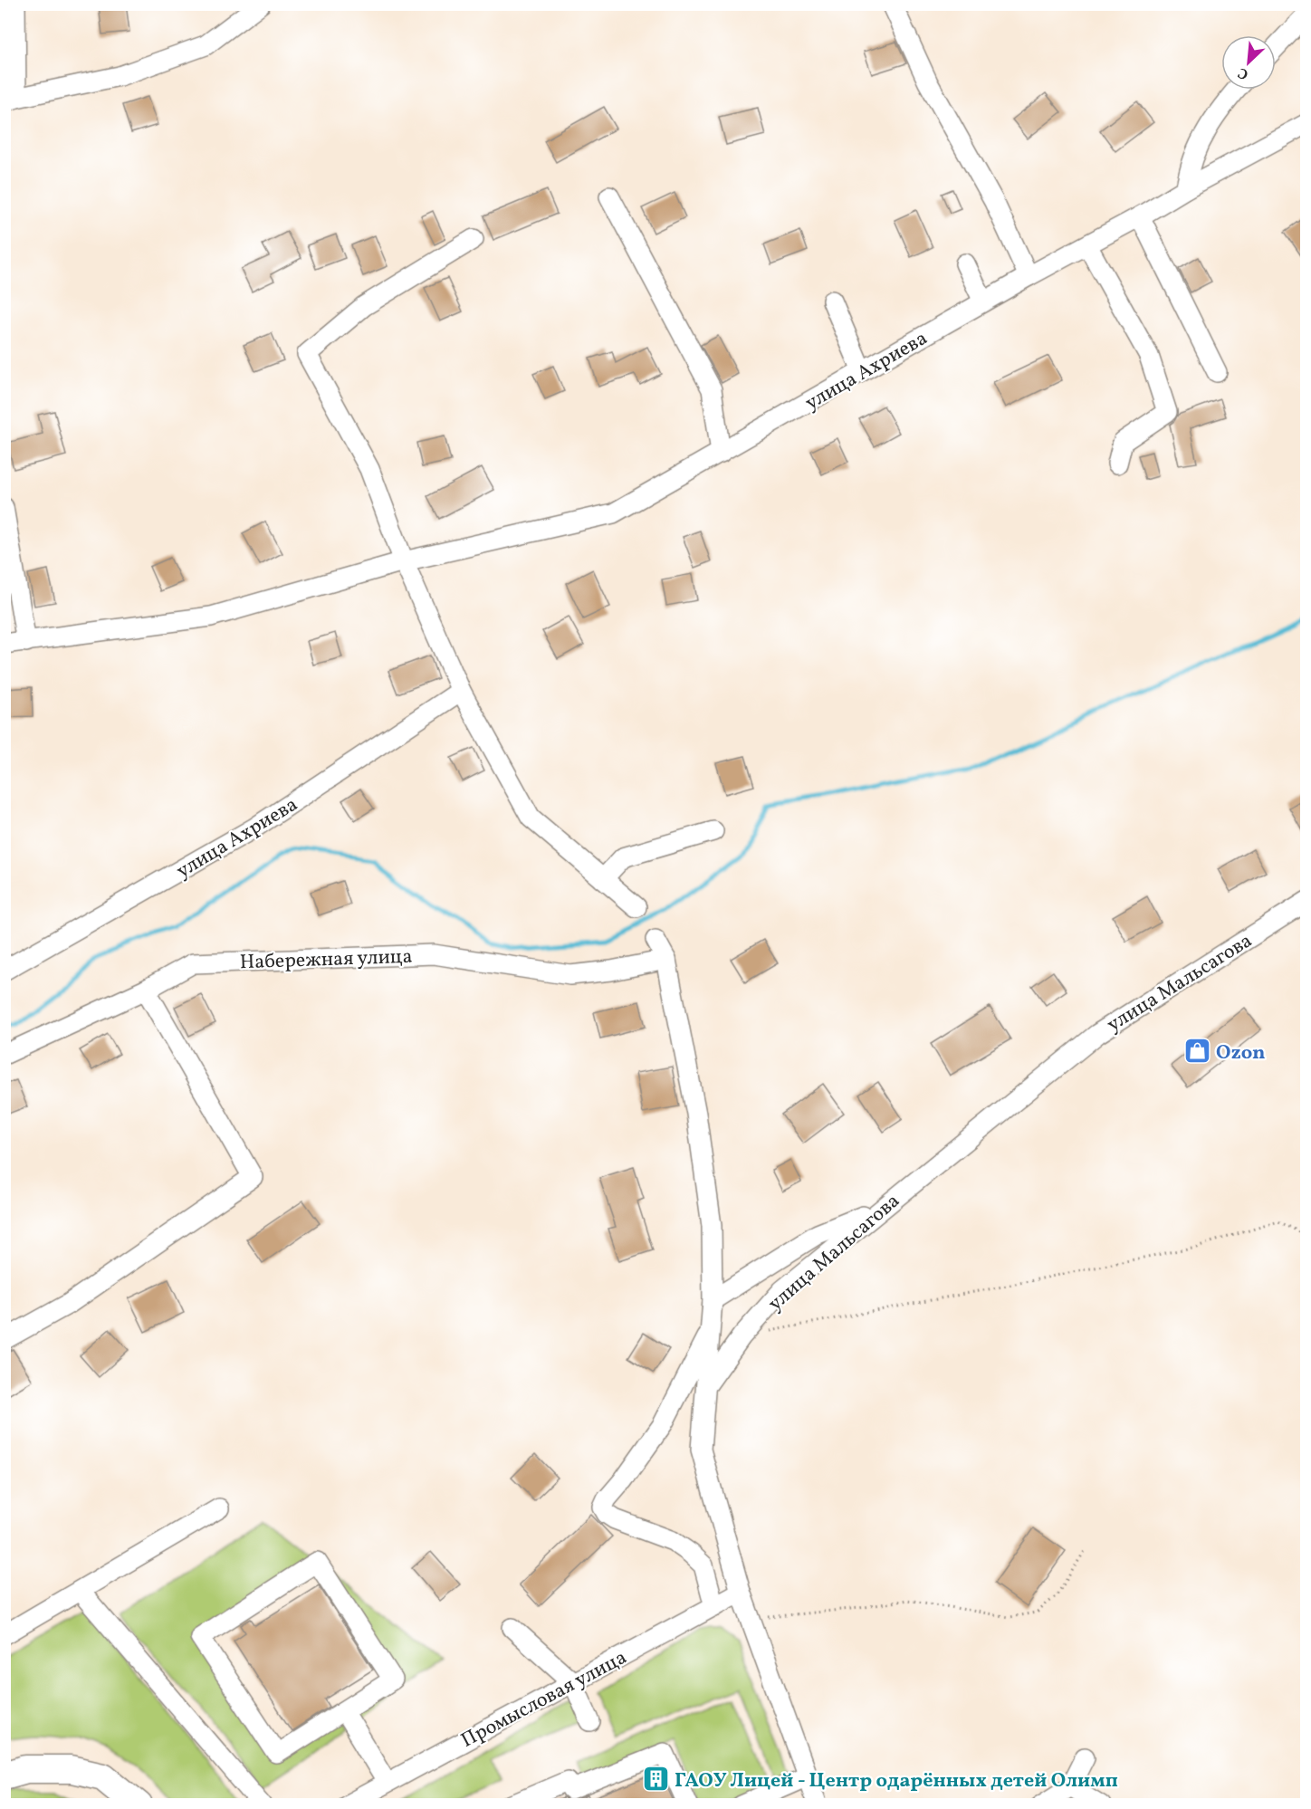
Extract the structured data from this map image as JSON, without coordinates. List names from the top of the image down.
{
  "streets": {
    "street": [
      "улица Ахриева",
      "Набережная улица",
      "улица Мальсагова",
      "Промысловая улица"
    ]
  },
  "places": {
    "shop": ["Ozon"],
    "building": ["ГАОУ Лицей - Центр одарённых детей Олимп"]
  },
  "north": "bottom left"
}
